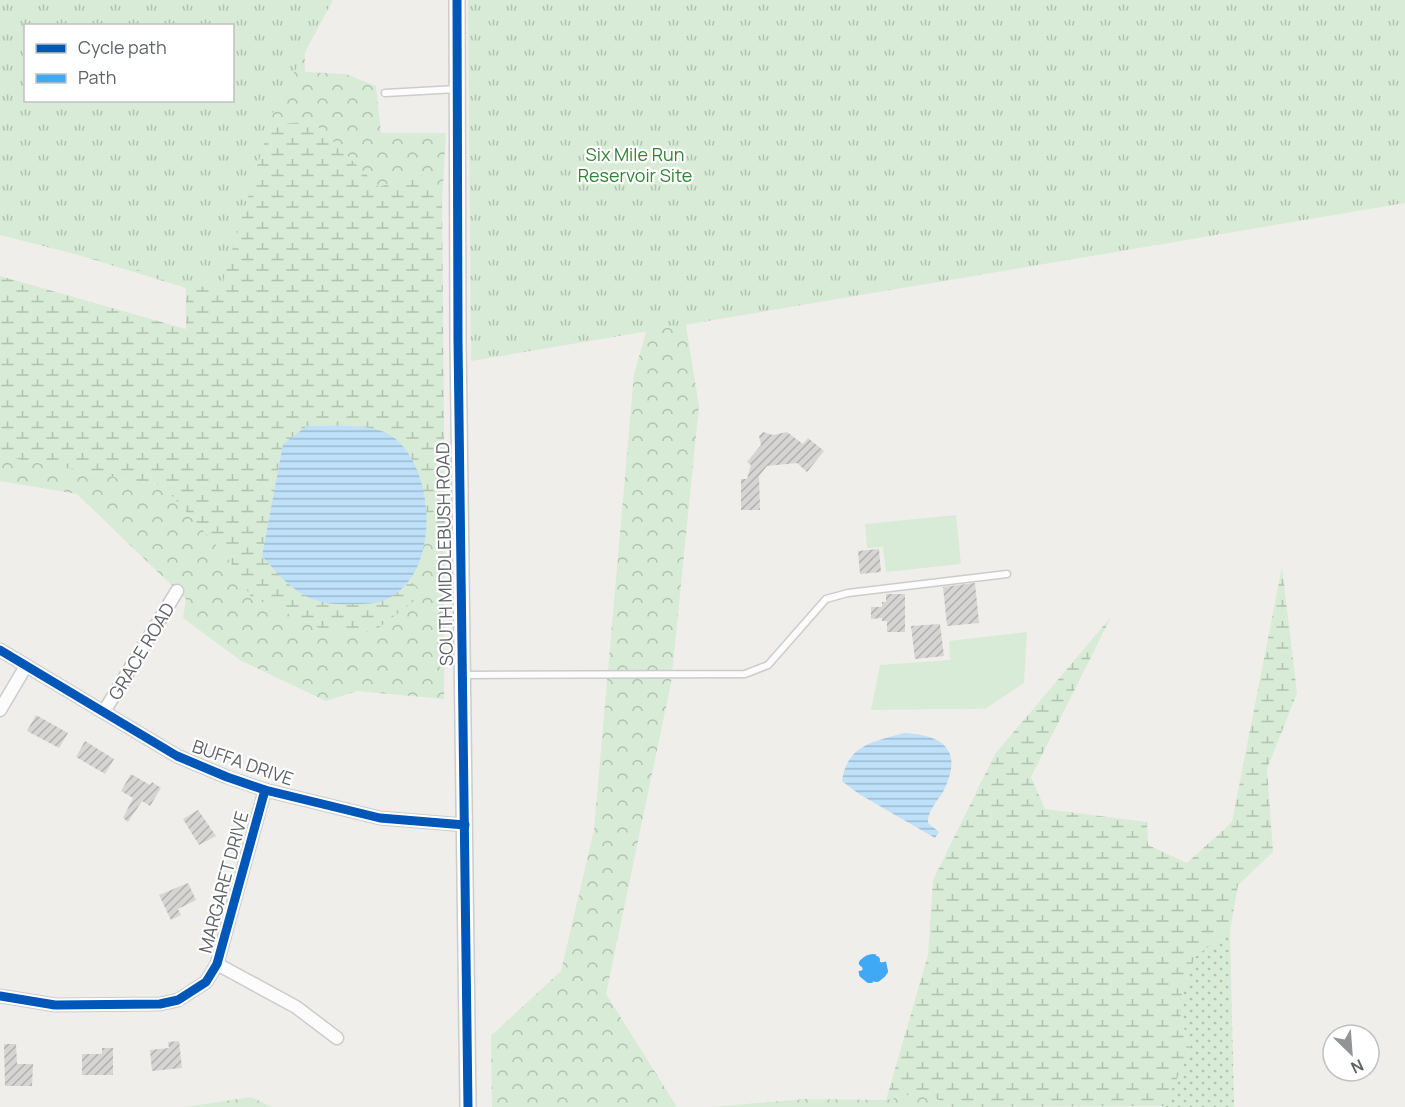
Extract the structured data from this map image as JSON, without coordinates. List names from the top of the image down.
{
  "streets": {
    "street": [
      "SOUTH MIDDLEBUSH ROAD",
      "GRACE ROAD",
      "BUFFA DRIVE",
      "MARGARET DRIVE"
    ]
  },
  "crossings": [
    ["SOUTH MIDDLEBUSH ROAD", "BUFFA DRIVE"],
    ["GRACE ROAD", "BUFFA DRIVE"],
    ["BUFFA DRIVE", "MARGARET DRIVE"]
  ],
  "parks": ["Six Mile Run Reservoir Site"],
  "legend": ["Cycle path", "Path"],
  "north": "bottom right"
}
